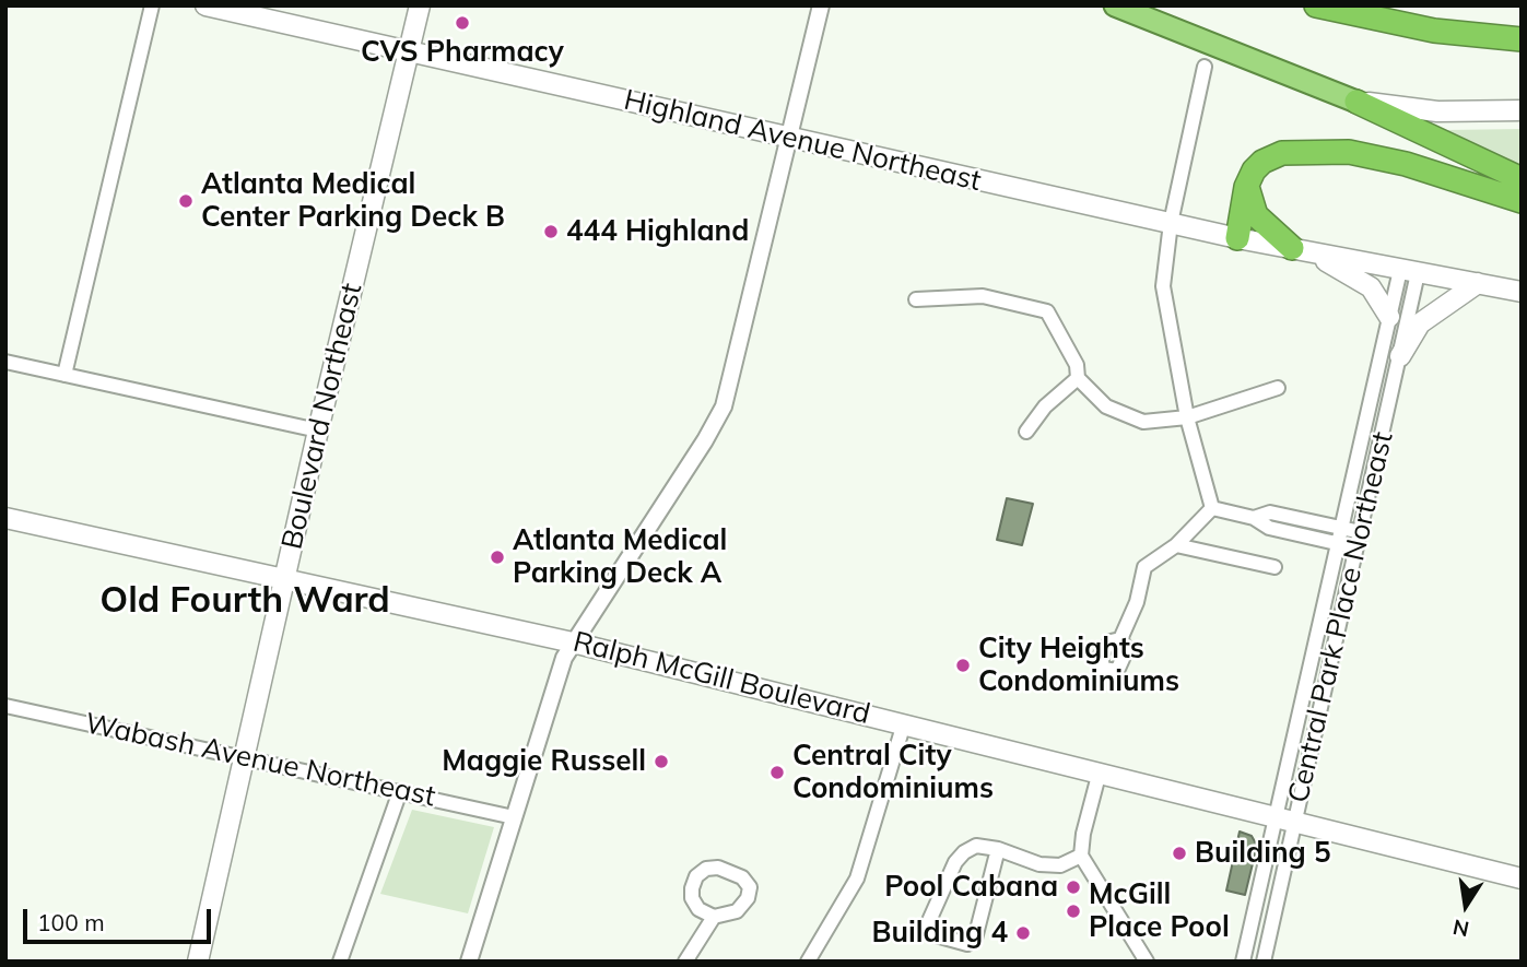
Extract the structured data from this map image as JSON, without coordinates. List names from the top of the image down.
{
  "streets": {
    "main road": ["Highland Avenue Northeast", "Boulevard Northeast", "Ralph McGill Boulevard"],
    "street": ["Central Park Place Northeast", "Wabash Avenue Northeast"]
  },
  "crossings": [
    ["Highland Avenue Northeast", "Boulevard Northeast"],
    ["Highland Avenue Northeast", "Central Park Place Northeast"],
    ["Boulevard Northeast", "Ralph McGill Boulevard"],
    ["Boulevard Northeast", "Wabash Avenue Northeast"],
    ["Central Park Place Northeast", "Ralph McGill Boulevard"]
  ],
  "districts": ["Old Fourth Ward"],
  "places": [
    "CVS Pharmacy",
    "Atlanta Medical Center Parking Deck B",
    "444 Highland",
    "Atlanta Medical Parking Deck A",
    "City Heights Condominiums",
    "Maggie Russell",
    "Central City Condominiums",
    "Building 5",
    "Pool Cabana",
    "McGill Place Pool",
    "Building 4"
  ],
  "scale_bar": "100 m",
  "north": "bottom"
}
